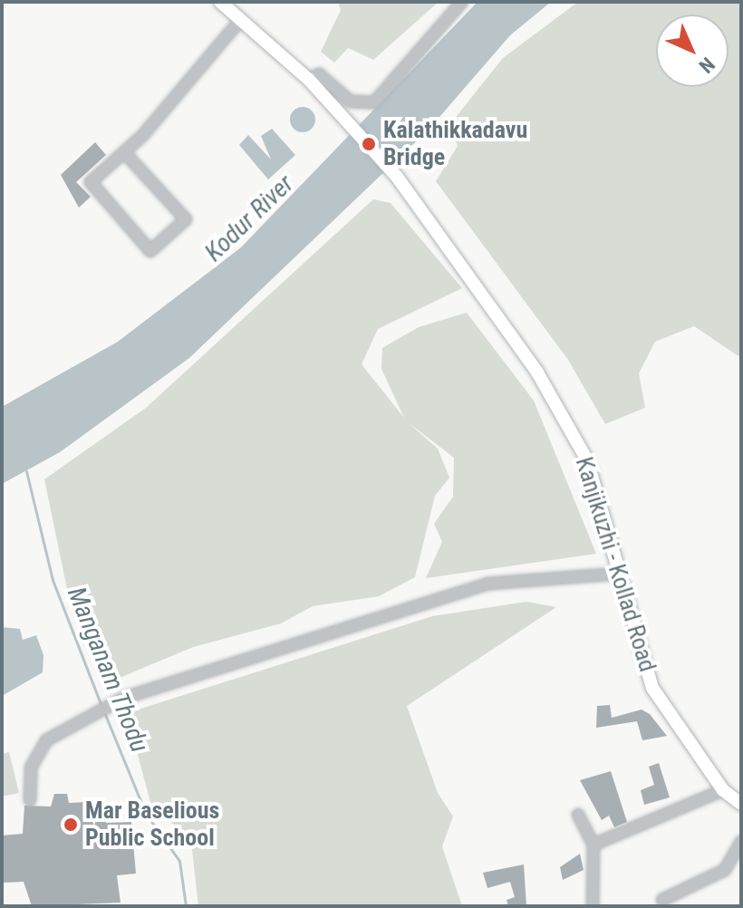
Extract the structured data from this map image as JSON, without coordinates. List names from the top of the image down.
{
  "streets": {
    "main road": ["Kanjikuzhi - Kollad Road"]
  },
  "water": ["Kodur River", "Manganam Thodu"],
  "places": ["Kalathikkadavu Bridge", "Mar Baselious Public School"],
  "north": "bottom right"
}
